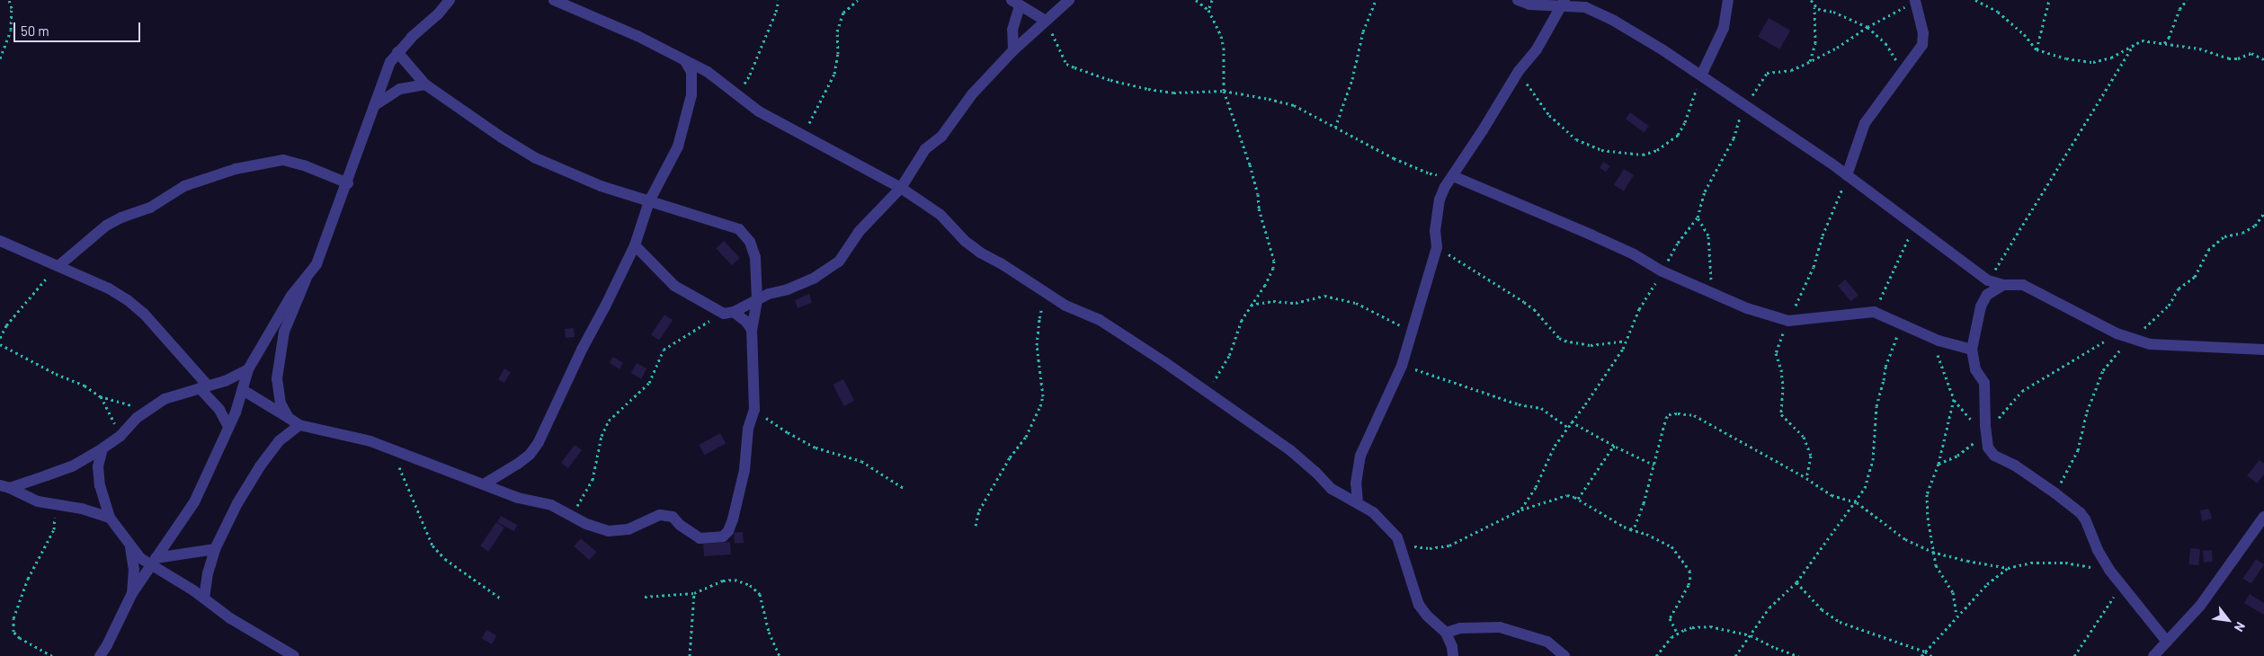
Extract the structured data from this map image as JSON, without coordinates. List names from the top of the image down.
{
  "scale_bar": "50 m",
  "north": "bottom right"
}
